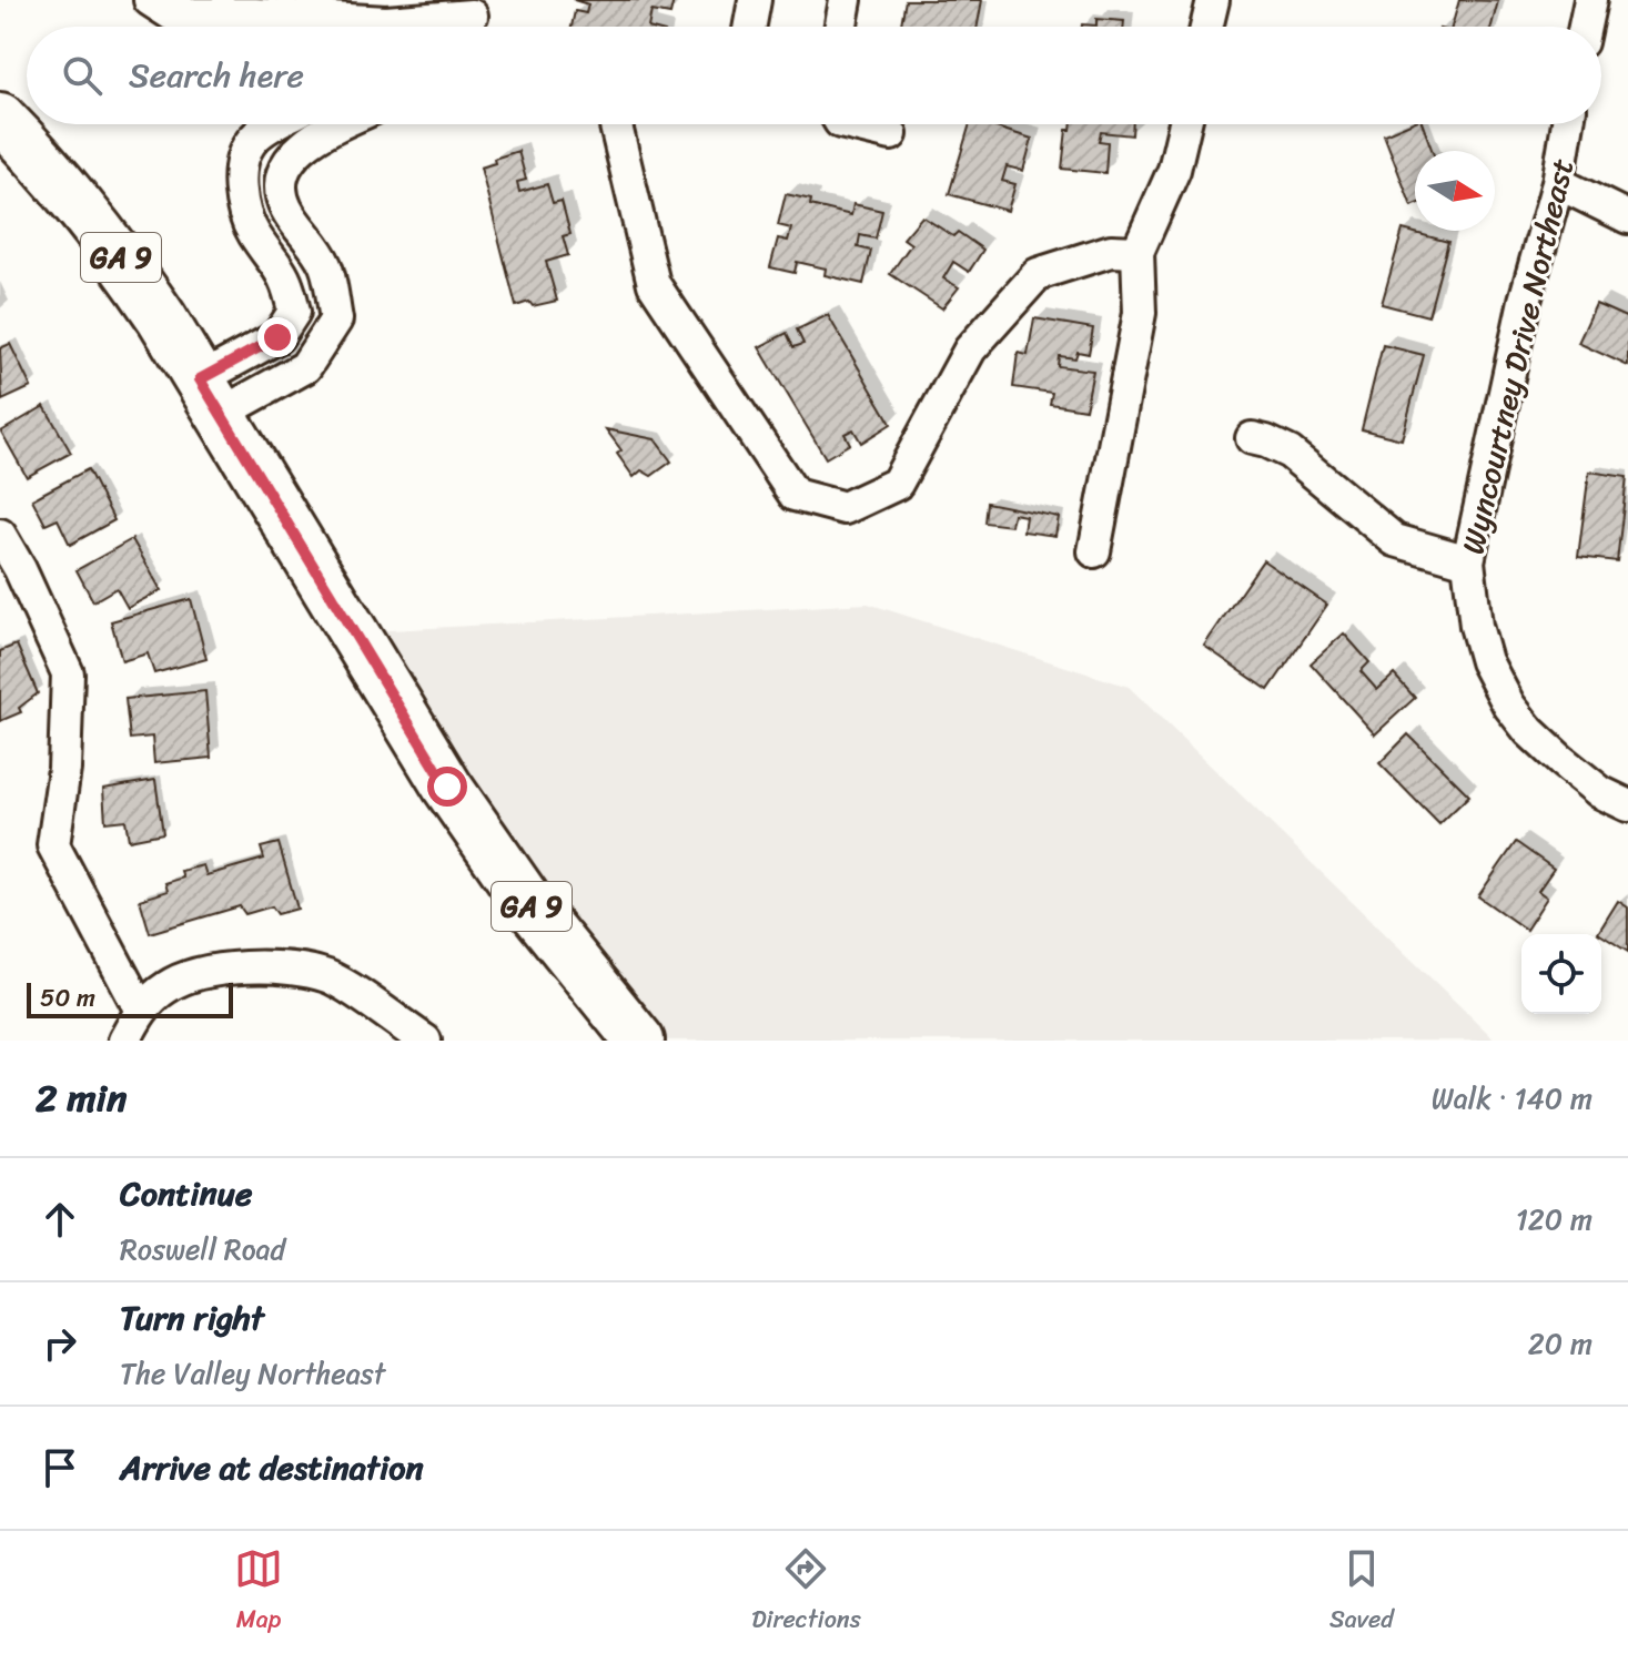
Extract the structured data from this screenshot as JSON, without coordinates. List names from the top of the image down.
{
  "streets": {
    "main road": ["GA 9"],
    "street": ["Wyncourtney Drive Northeast"]
  },
  "scale_bar": "50 m",
  "north": "right",
  "page": {
    "search": "Search here",
    "scale": "50 m",
    "heading": ["2 min", "Walk · 140 m"],
    "list": [
      ["Continue", "Roswell Road", "120 m"],
      ["Turn right", "The Valley Northeast", "20 m"],
      "Arrive at destination"
    ],
    "nav": ["Map", "Directions", "Saved"]
  }
}
